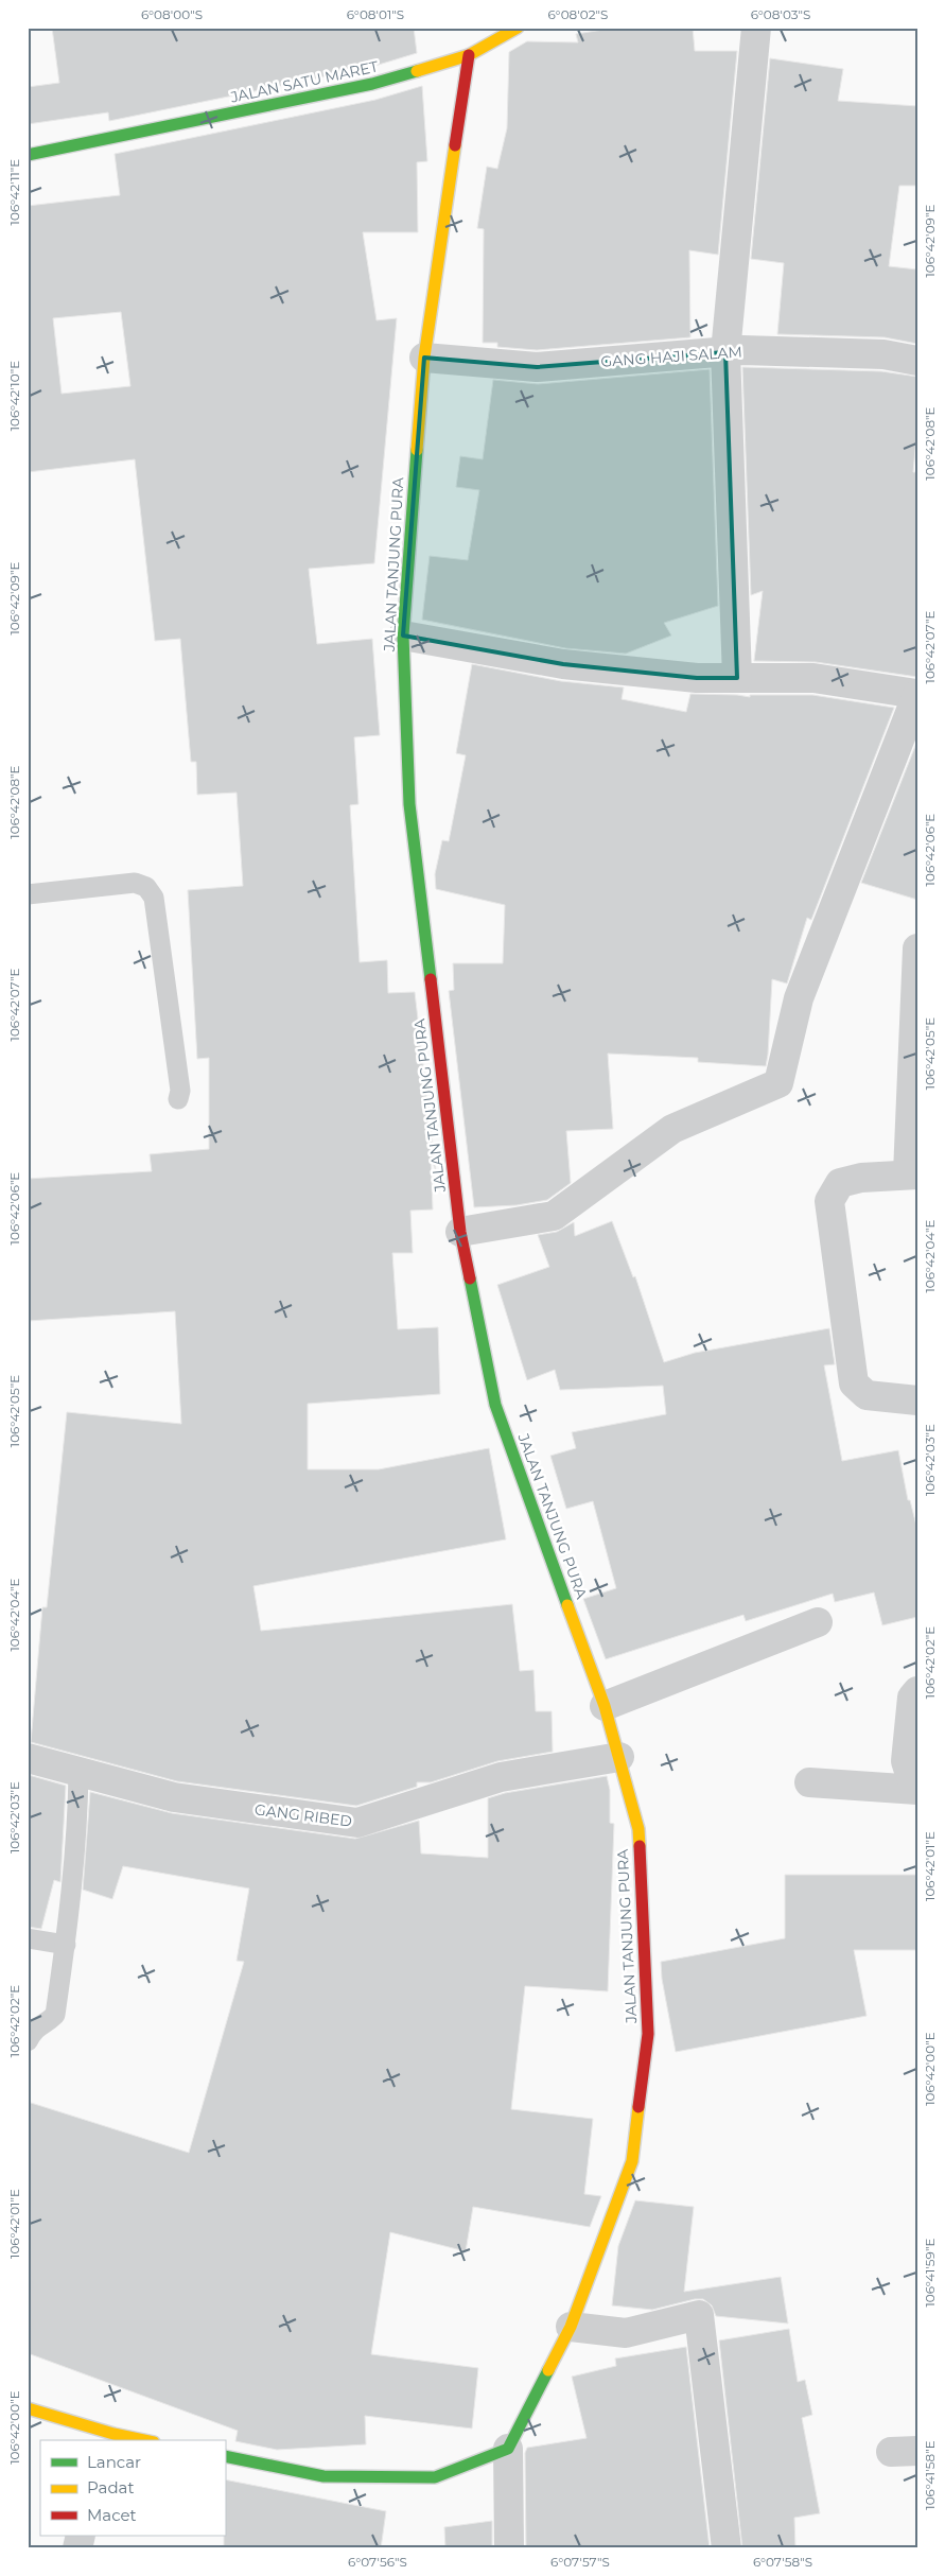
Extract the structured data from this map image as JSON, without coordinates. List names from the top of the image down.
{
  "streets": {
    "street": [
      "JALAN SATU MARET",
      "GANG HAJI SALAM",
      "JALAN TANJUNG PURA",
      "GANG RIBED"
    ]
  },
  "crossings": [
    ["JALAN SATU MARET", "JALAN TANJUNG PURA"],
    ["GANG HAJI SALAM", "JALAN TANJUNG PURA"],
    ["JALAN TANJUNG PURA", "GANG RIBED"]
  ],
  "legend": ["Lancar", "Padat", "Macet"],
  "coordinates": [
    "6°08'00\"S",
    "6°08'01\"S",
    "6°08'02\"S",
    "6°08'03\"S",
    "106°42'11\"E",
    "106°42'09\"E",
    "106°42'10\"E",
    "106°42'08\"E",
    "106°42'07\"E",
    "106°42'06\"E",
    "106°42'05\"E",
    "106°42'04\"E",
    "106°42'03\"E",
    "106°42'02\"E",
    "106°42'01\"E",
    "106°42'00\"E",
    "106°41'59\"E",
    "106°41'58\"E",
    "6°07'56\"S",
    "6°07'57\"S",
    "6°07'58\"S"
  ]
}
